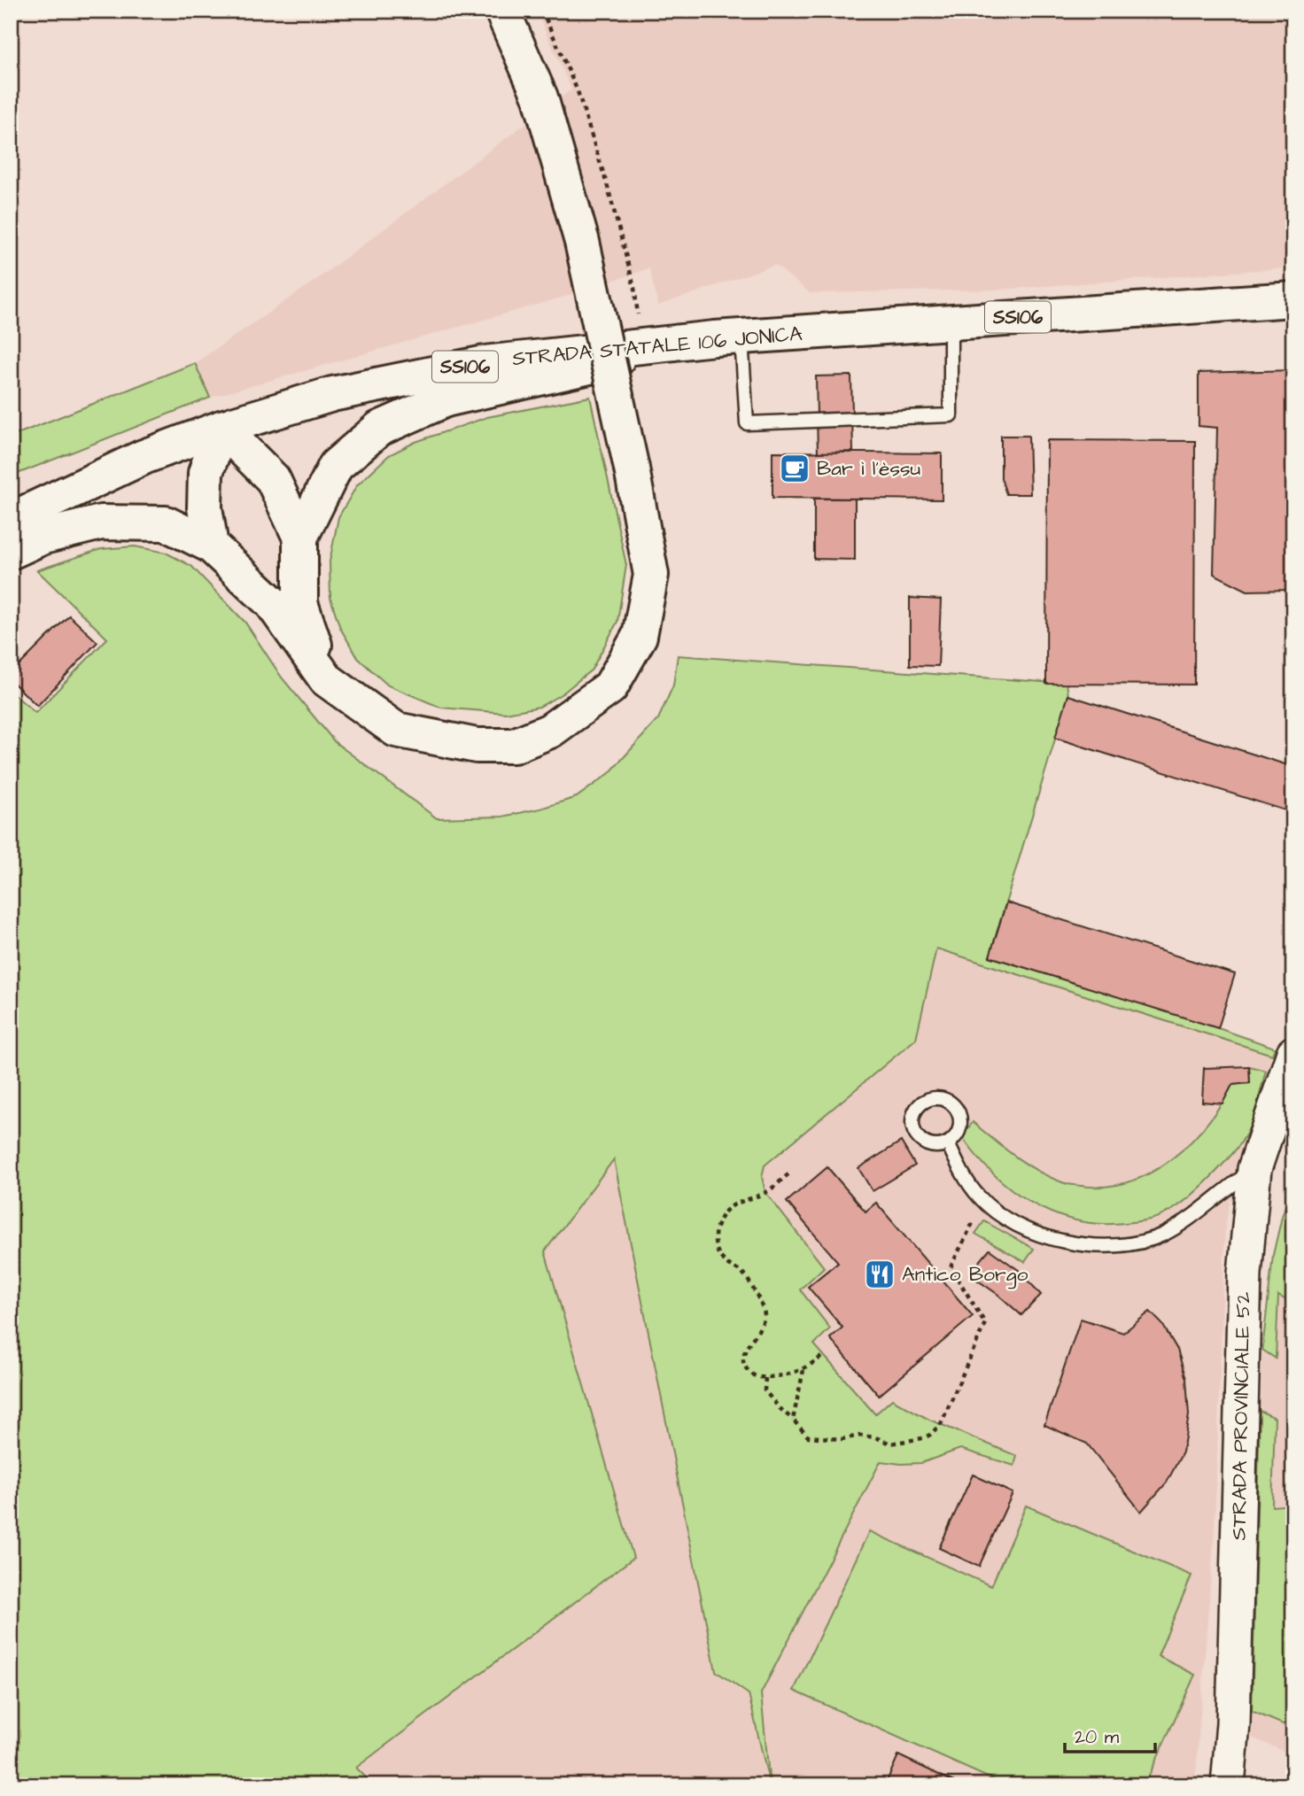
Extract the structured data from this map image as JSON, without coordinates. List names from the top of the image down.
{
  "streets": {
    "main road": ["SS106", "STRADA STATALE 106 JONICA"],
    "street": ["STRADA PROVINCIALE 52"]
  },
  "places": {
    "cafe": ["Bar ì l'èssu"],
    "restaurant": ["Antico Borgo"]
  },
  "scale_bar": "20 m"
}
